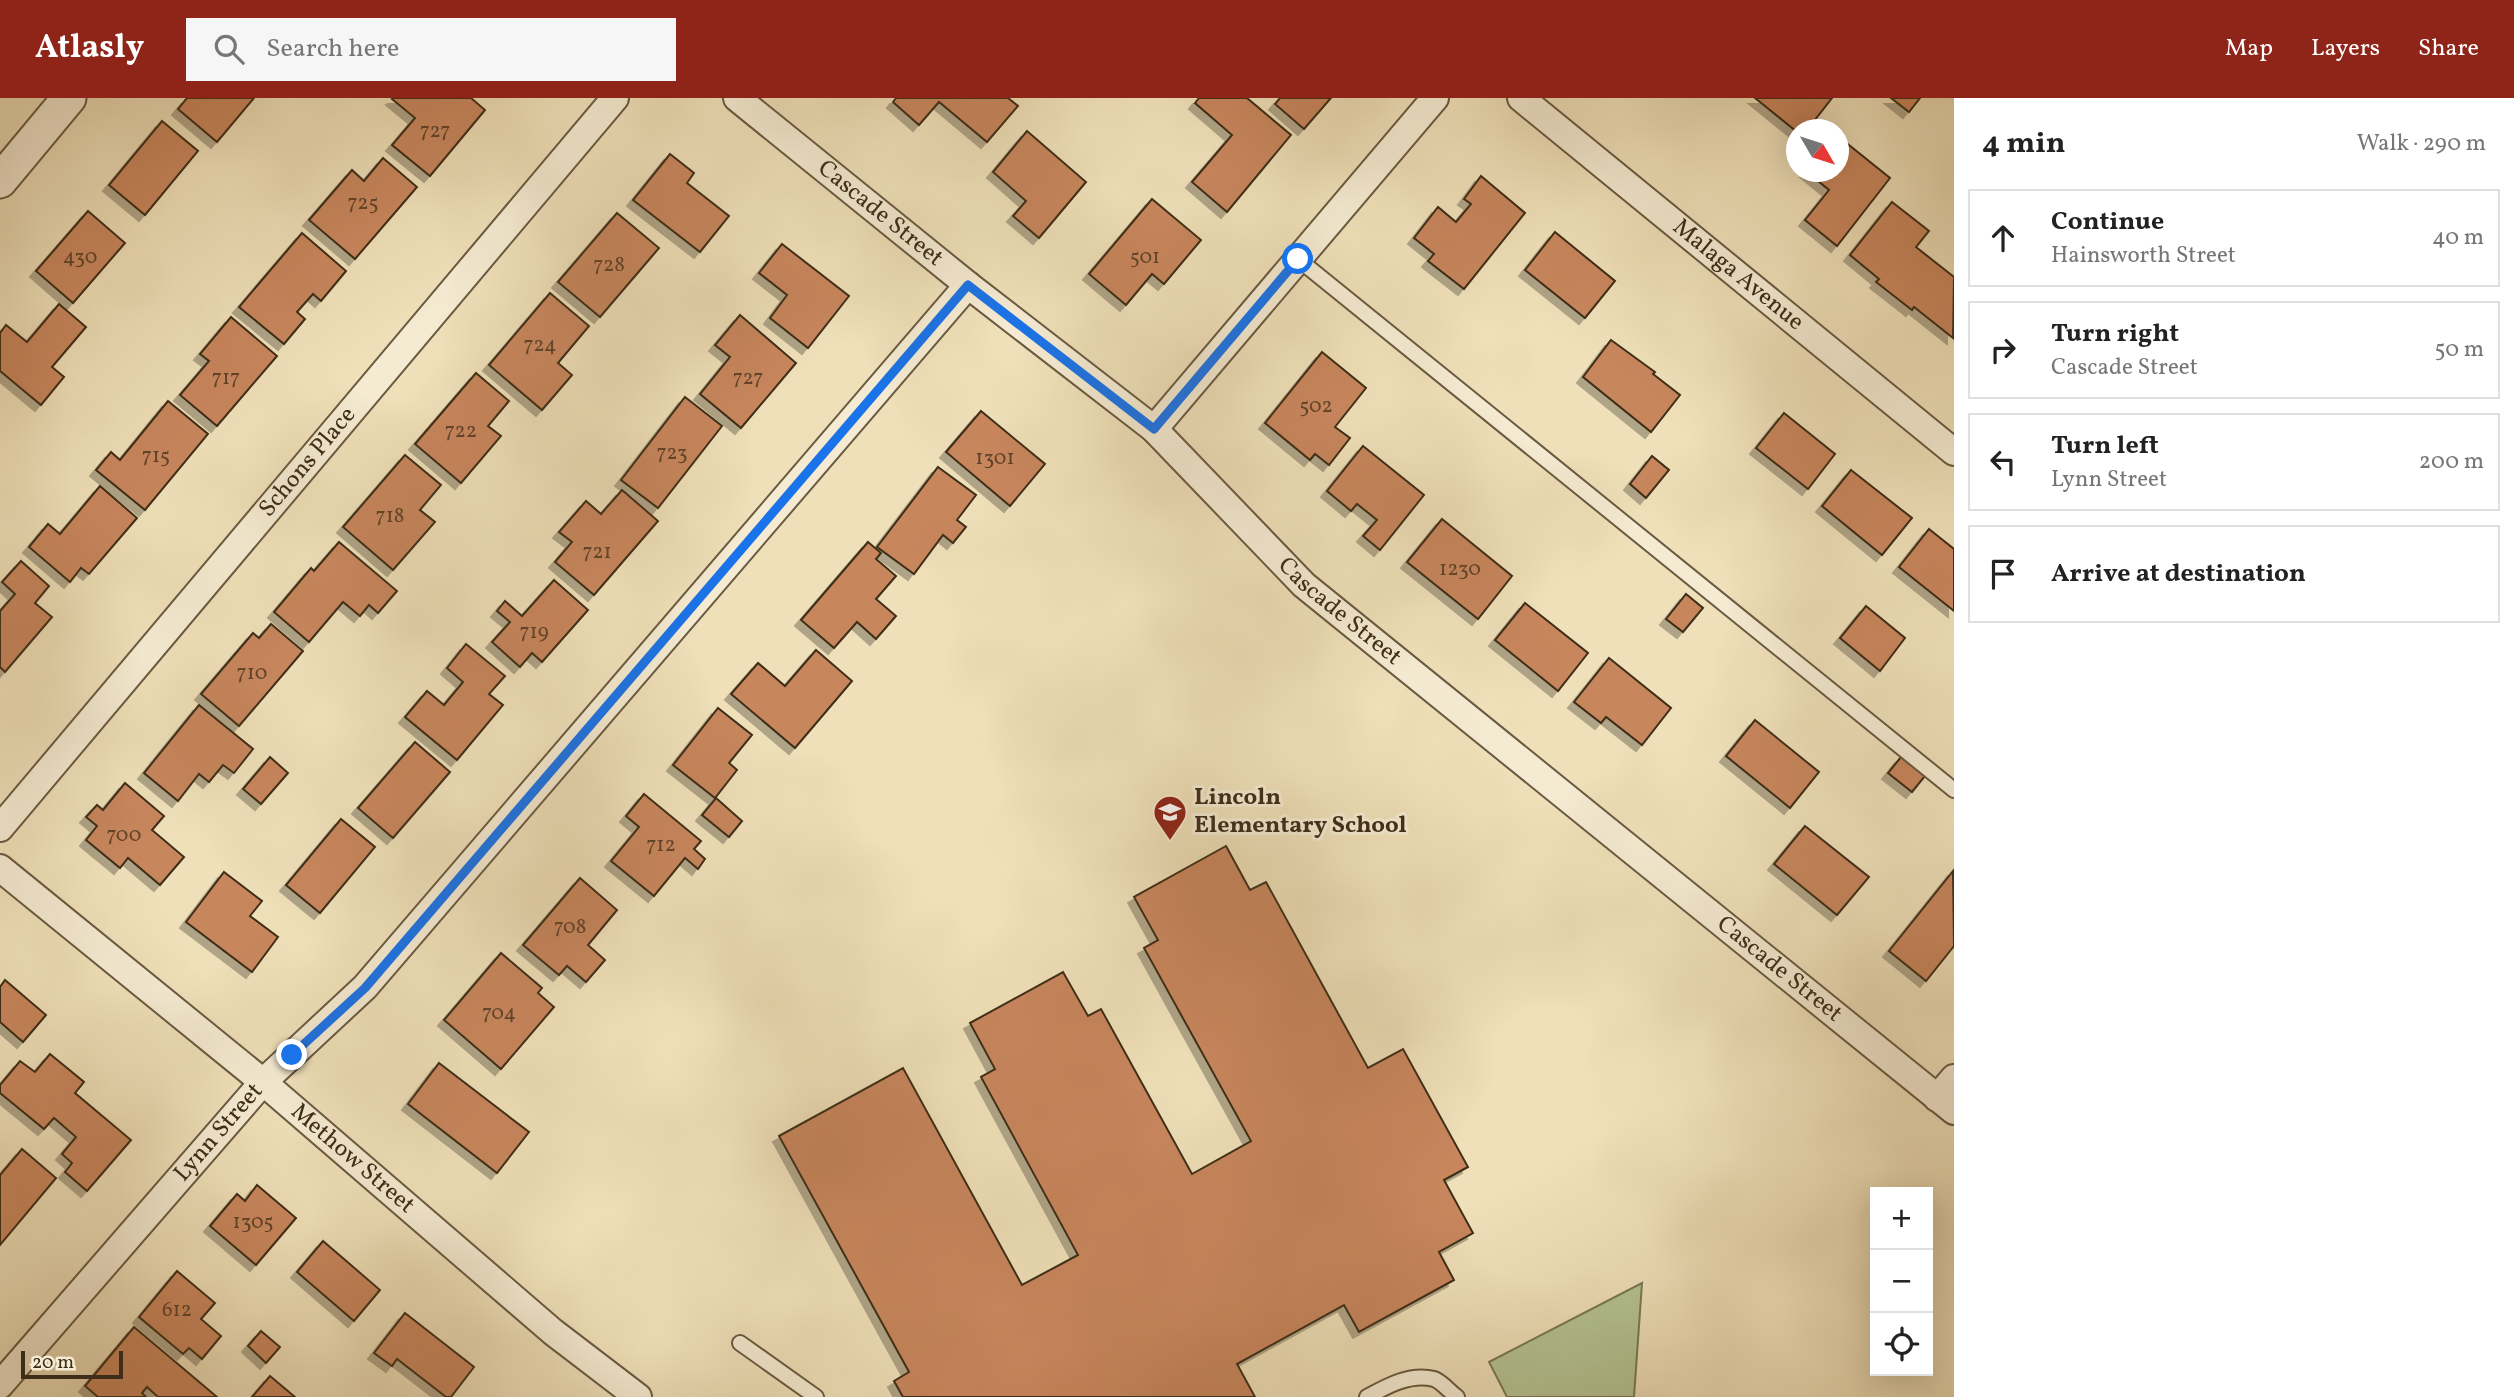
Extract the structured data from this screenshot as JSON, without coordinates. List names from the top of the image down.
{
  "streets": {
    "street": [
      "Cascade Street",
      "Malaga Avenue",
      "Schons Place",
      "Lynn Street",
      "Methow Street"
    ]
  },
  "crossings": [
    ["Cascade Street", "Lynn Street"],
    ["Lynn Street", "Methow Street"]
  ],
  "places": {
    "school or university": ["Lincoln Elementary School"]
  },
  "house_numbers": [
    "727",
    "725",
    "430",
    "501",
    "728",
    "724",
    "717",
    "727",
    "502",
    "722",
    "723",
    "715",
    "1301",
    "718",
    "721",
    "1230",
    "719",
    "710",
    "700",
    "712",
    "708",
    "704",
    "1305",
    "612"
  ],
  "scale_bar": "20 m",
  "north": "bottom right",
  "page": {
    "header": "Atlasly",
    "search": "Search here",
    "nav": ["Map", "Layers", "Share"],
    "heading": ["4 min", "Walk · 290 m"],
    "list": [
      ["Continue", "Hainsworth Street", "40 m"],
      ["Turn right", "Cascade Street", "50 m"],
      ["Turn left", "Lynn Street", "200 m"],
      "Arrive at destination"
    ],
    "map_buttons": ["+", "−"],
    "scale": "20 m"
  }
}
